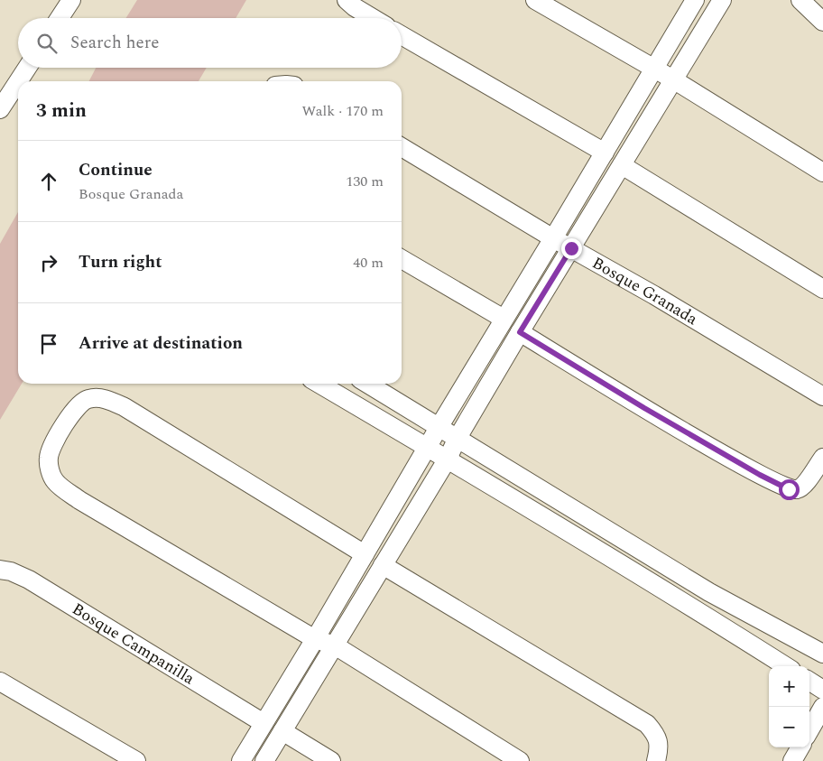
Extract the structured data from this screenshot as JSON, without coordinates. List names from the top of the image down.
{
  "streets": {
    "street": ["Bosque Granada", "Bosque Campanilla"]
  },
  "page": {
    "search": "Search here",
    "heading": ["3 min", "Walk · 170 m"],
    "list": [
      ["Continue", "Bosque Granada", "130 m"],
      ["Turn right", "40 m"],
      "Arrive at destination"
    ],
    "map_buttons": ["+", "−"]
  }
}
